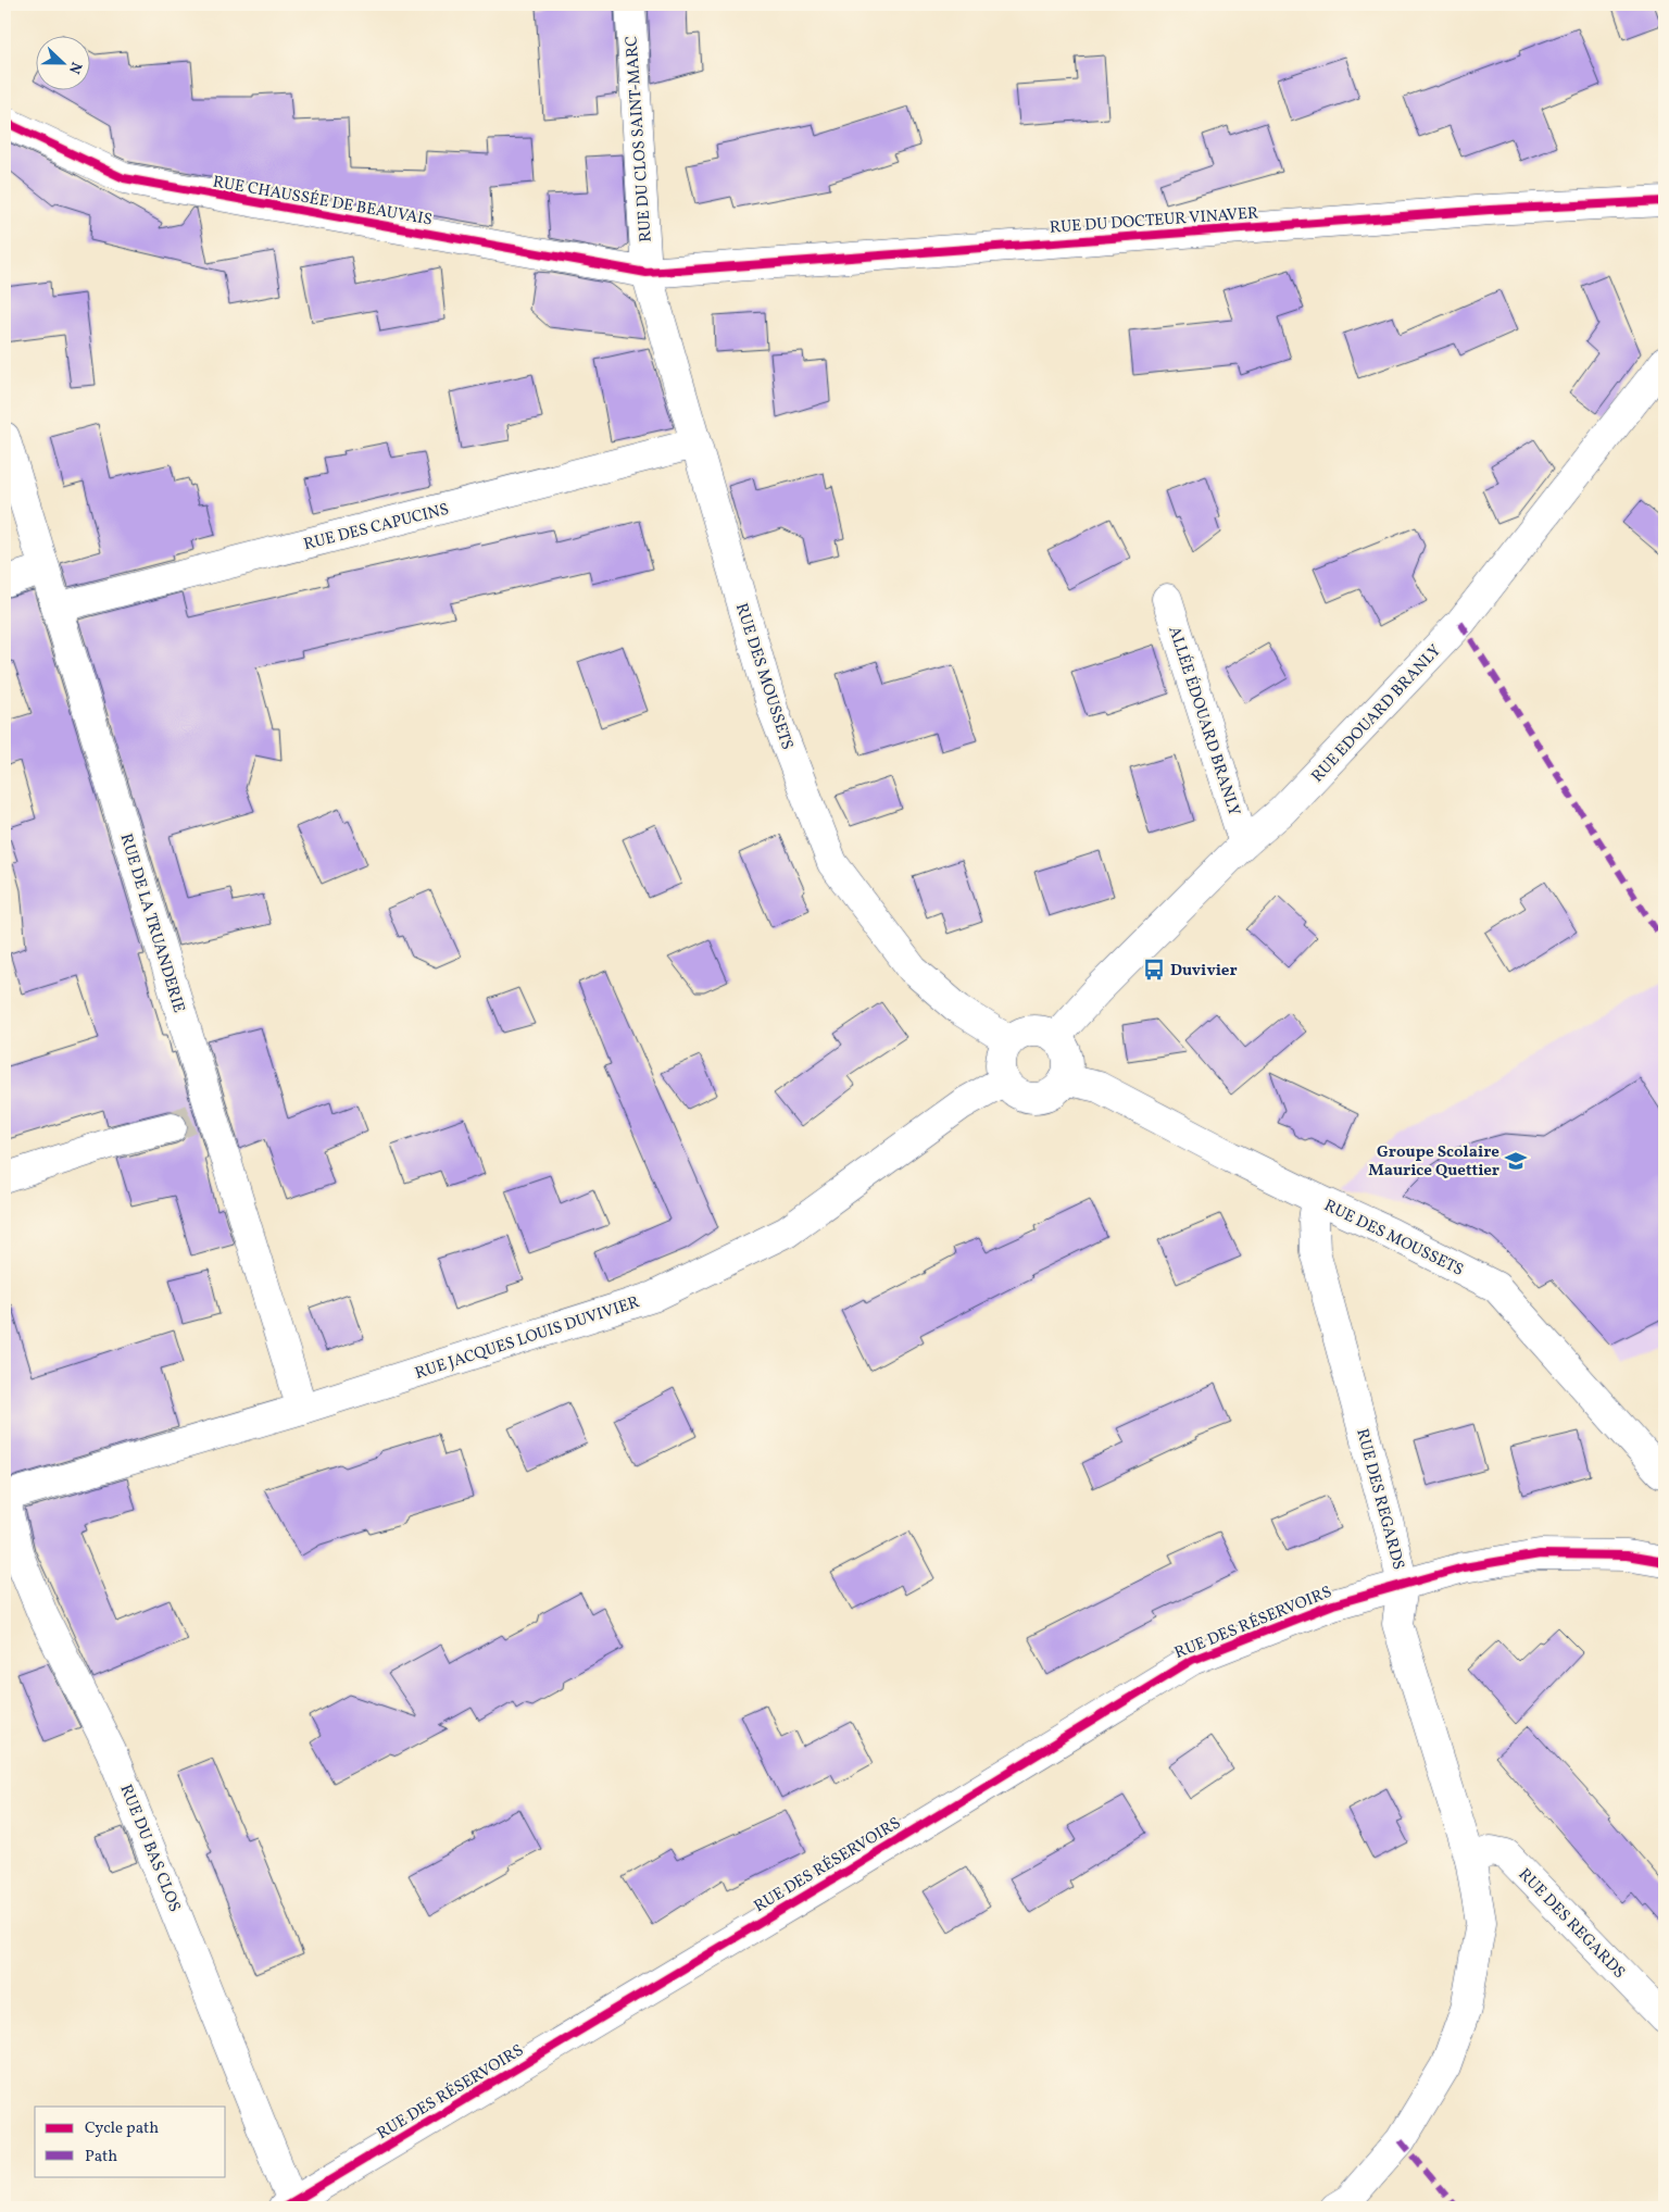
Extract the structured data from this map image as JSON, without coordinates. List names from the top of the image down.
{
  "streets": {
    "street": [
      "RUE DU CLOS SAINT-MARC",
      "RUE CHAUSSÉE DE BEAUVAIS",
      "RUE DU DOCTEUR VINAVER",
      "RUE DES CAPUCINS",
      "RUE DES MOUSSETS",
      "RUE EDOUARD BRANLY",
      "ALLÉE ÉDOUARD BRANLY",
      "RUE DE LA TRUANDERIE",
      "RUE JACQUES LOUIS DUVIVIER",
      "RUE DES REGARDS",
      "RUE DES RÉSERVOIRS",
      "RUE DU BAS CLOS"
    ]
  },
  "crossings": [
    ["RUE DU CLOS SAINT-MARC", "RUE CHAUSSÉE DE BEAUVAIS"],
    ["RUE DU CLOS SAINT-MARC", "RUE DU DOCTEUR VINAVER"],
    ["RUE DU CLOS SAINT-MARC", "RUE DES MOUSSETS"],
    ["RUE CHAUSSÉE DE BEAUVAIS", "RUE DU DOCTEUR VINAVER"],
    ["RUE CHAUSSÉE DE BEAUVAIS", "RUE DES MOUSSETS"],
    ["RUE DU DOCTEUR VINAVER", "RUE DES MOUSSETS"],
    ["RUE DES CAPUCINS", "RUE DES MOUSSETS"],
    ["RUE DES CAPUCINS", "RUE DE LA TRUANDERIE"],
    ["RUE DES MOUSSETS", "RUE EDOUARD BRANLY"],
    ["RUE DES MOUSSETS", "RUE JACQUES LOUIS DUVIVIER"],
    ["RUE DES MOUSSETS", "RUE DES REGARDS"],
    ["RUE EDOUARD BRANLY", "ALLÉE ÉDOUARD BRANLY"],
    ["RUE EDOUARD BRANLY", "RUE JACQUES LOUIS DUVIVIER"],
    ["RUE DE LA TRUANDERIE", "RUE JACQUES LOUIS DUVIVIER"],
    ["RUE JACQUES LOUIS DUVIVIER", "RUE DU BAS CLOS"],
    ["RUE DES REGARDS", "RUE DES RÉSERVOIRS"],
    ["RUE DES RÉSERVOIRS", "RUE DU BAS CLOS"]
  ],
  "places": {
    "bus stop": ["Duvivier"],
    "school or university": ["Groupe Scolaire Maurice Quettier"]
  },
  "legend": ["Cycle path", "Path"],
  "north": "right"
}
